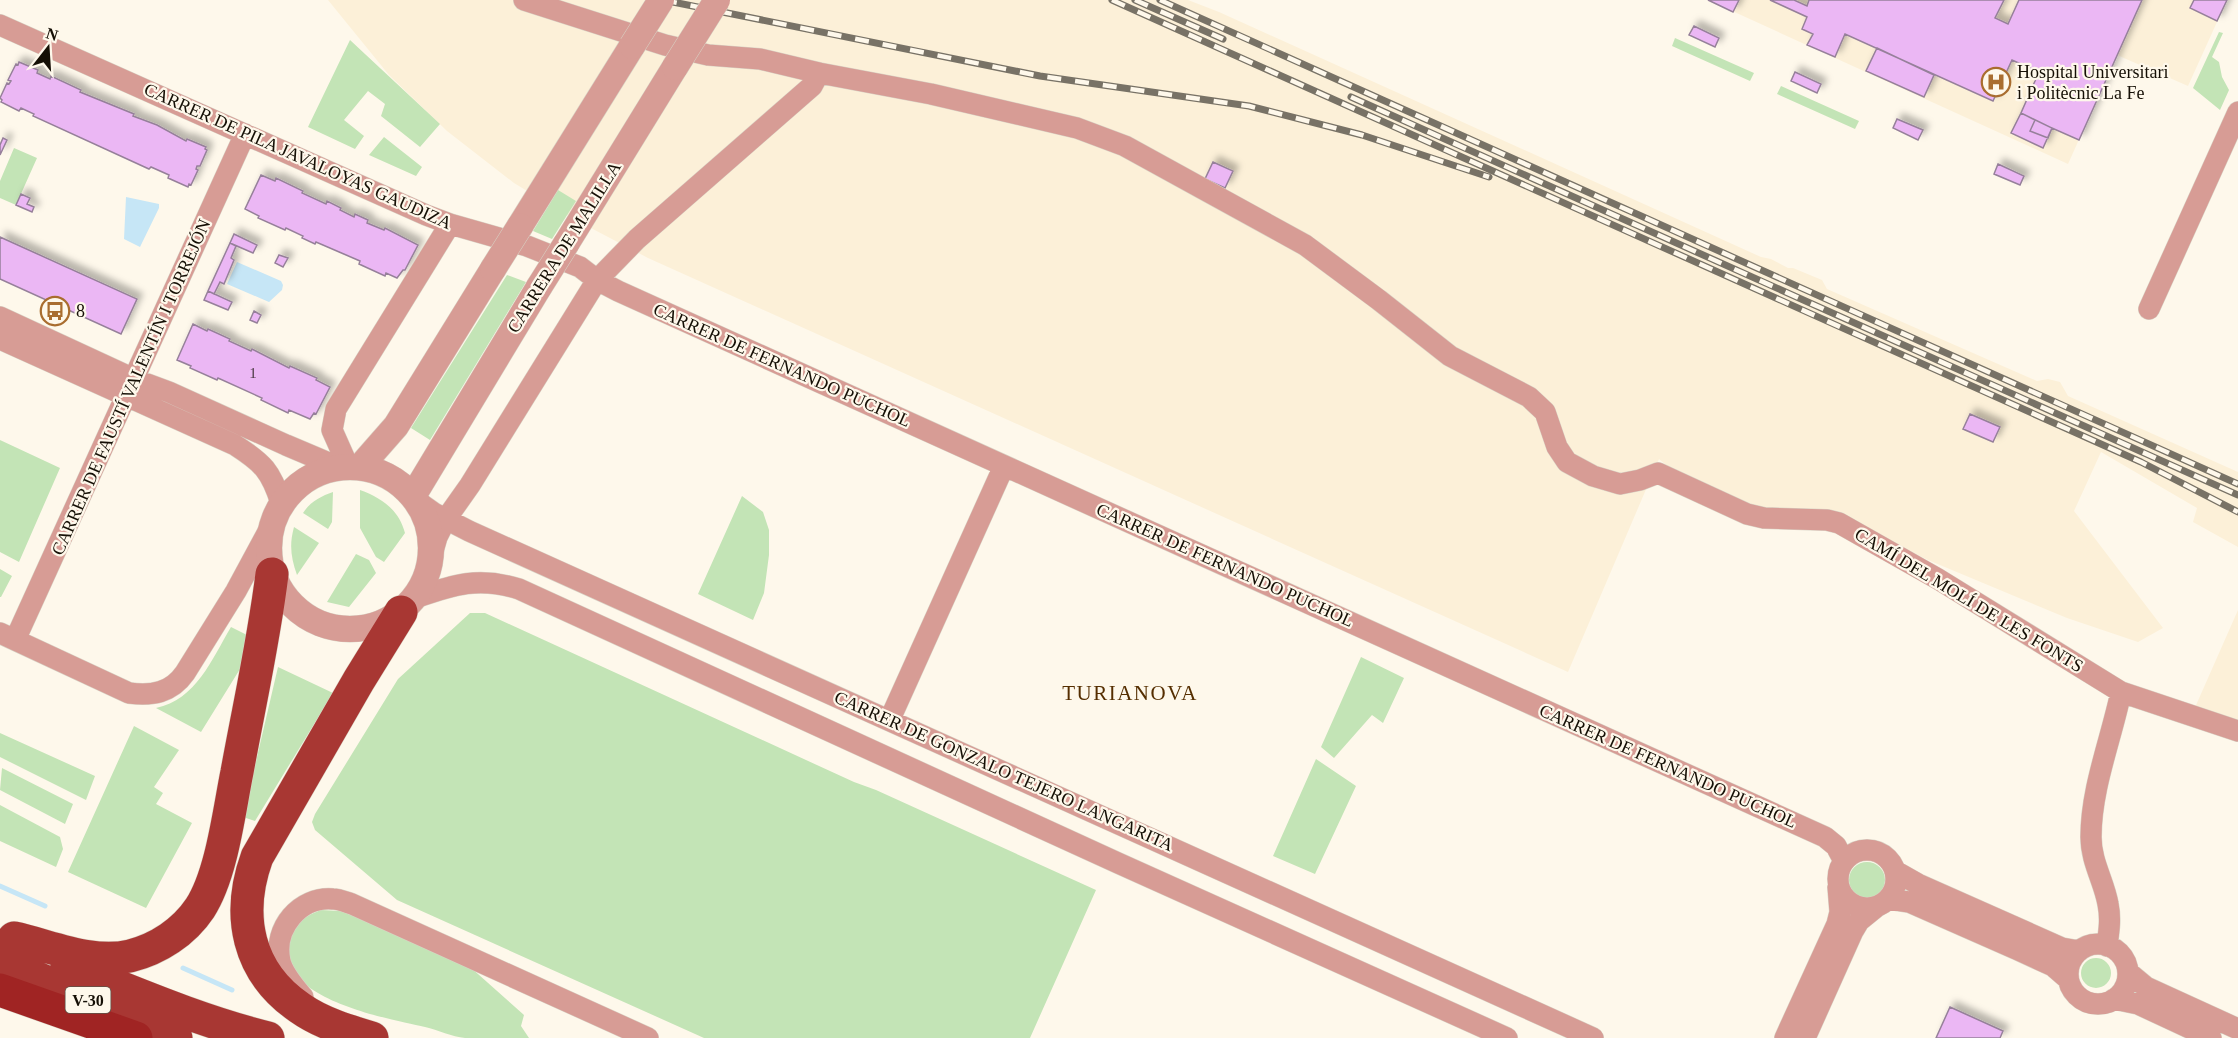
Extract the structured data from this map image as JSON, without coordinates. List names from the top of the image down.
{
  "streets": {
    "highway": ["V-30"],
    "street": [
      "CARRER DE PILA JAVALOYAS GAUDIZA",
      "CARRERA DE MALILLA",
      "CARRER DE FERNANDO PUCHOL",
      "CARRER DE FAUSTÍ VALENTÍN I TORREJÓN",
      "CAMÍ DEL MOLÍ DE LES FONTS",
      "CARRER DE GONZALO TEJERO LANGARITA"
    ]
  },
  "crossings": [
    ["CARRER DE PILA JAVALOYAS GAUDIZA", "CARRER DE FERNANDO PUCHOL"],
    ["CARRER DE PILA JAVALOYAS GAUDIZA", "CARRER DE FAUSTÍ VALENTÍN I TORREJÓN"],
    ["CARRERA DE MALILLA", "CARRER DE GONZALO TEJERO LANGARITA"]
  ],
  "districts": ["TURIANOVA"],
  "places": {
    "hospital": ["Hospital Universitari i Politècnic La Fe"],
    "bus stop": ["8"]
  },
  "house_numbers": ["1"],
  "north": "top"
}
